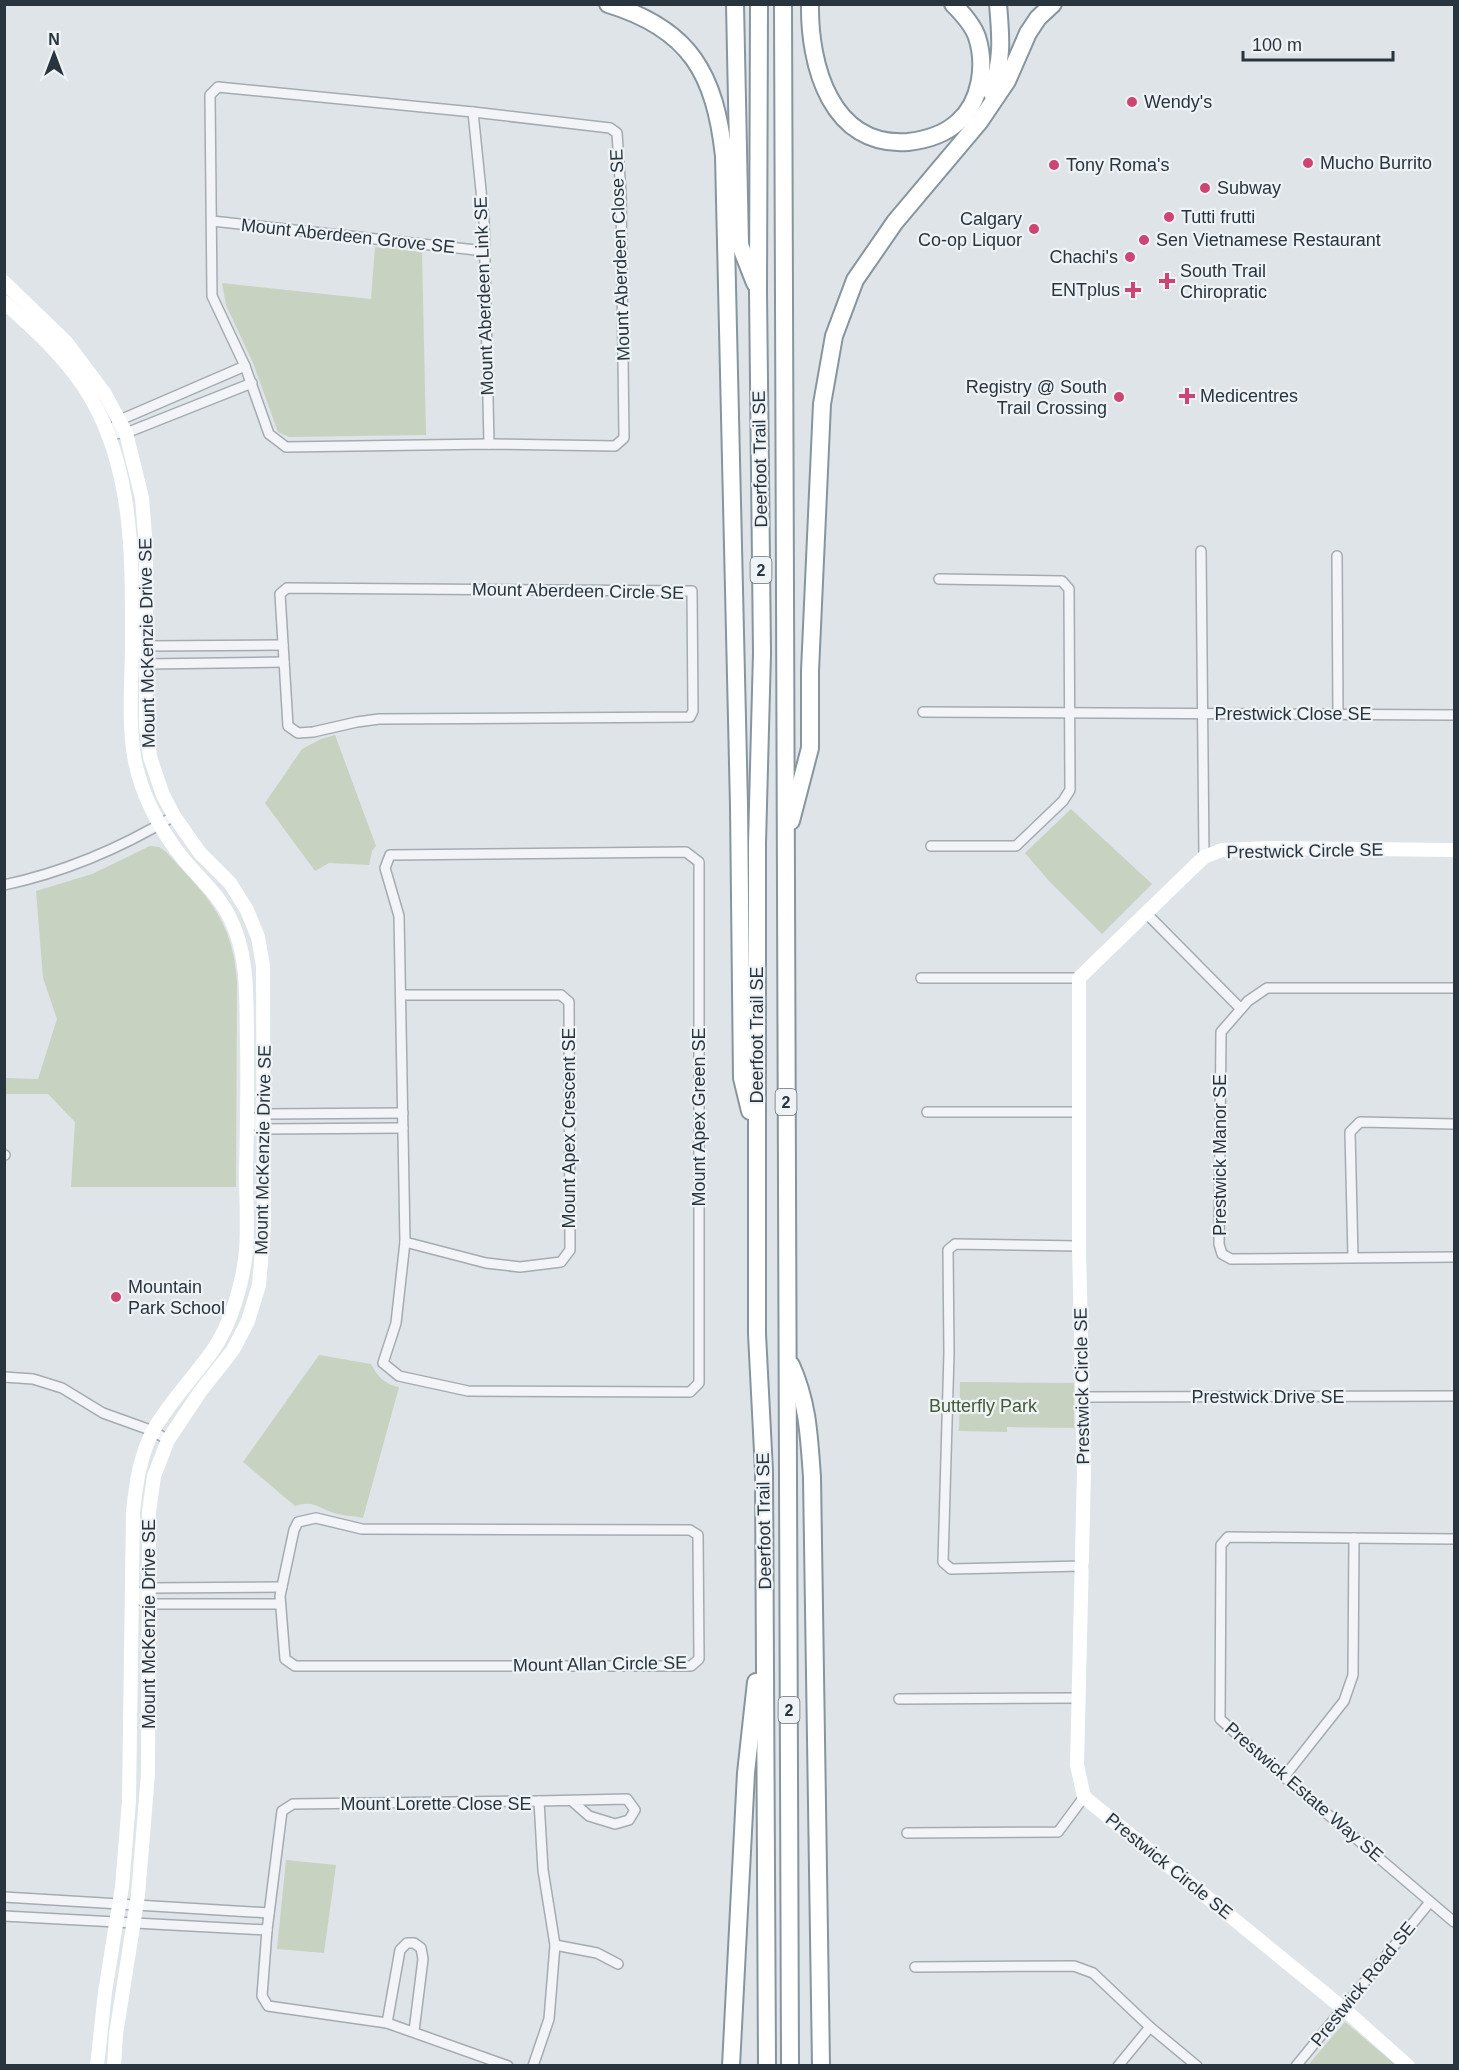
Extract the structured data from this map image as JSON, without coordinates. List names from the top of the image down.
{
  "streets": {
    "highway": ["Deerfoot Trail SE", "2"],
    "street": [
      "Mount Aberdeen Grove SE",
      "Mount Aberdeen Close SE",
      "Mount Aberdeen Link SE",
      "Mount Aberdeen Circle SE",
      "Mount McKenzie Drive SE",
      "Prestwick Close SE",
      "Prestwick Circle SE",
      "Mount Apex Green SE",
      "Mount Apex Crescent SE",
      "Prestwick Manor SE",
      "Prestwick Drive SE",
      "Mount Allan Circle SE",
      "Prestwick Estate Way SE",
      "Mount Lorette Close SE",
      "Prestwick Road SE"
    ]
  },
  "crossings": [
    ["Mount Aberdeen Grove SE", "Mount Aberdeen Close SE"],
    ["Mount Aberdeen Grove SE", "Mount Aberdeen Link SE"],
    ["Mount Aberdeen Close SE", "Mount Aberdeen Link SE"],
    ["Prestwick Close SE", "Prestwick Circle SE"],
    ["Prestwick Circle SE", "Prestwick Drive SE"],
    ["Prestwick Circle SE", "Prestwick Road SE"],
    ["Mount Apex Green SE", "Mount Apex Crescent SE"],
    ["Prestwick Estate Way SE", "Prestwick Road SE"]
  ],
  "parks": ["Butterfly Park"],
  "places": {
    "other": [
      "Wendy's",
      "Mucho Burrito",
      "Tony Roma's",
      "Subway",
      "Tutti frutti",
      "Calgary Co-op Liquor",
      "Sen Vietnamese Restaurant",
      "Chachi's",
      "Registry @ South Trail Crossing",
      "Mountain Park School"
    ],
    "health": ["South Trail Chiropratic", "ENTplus", "Medicentres"]
  },
  "scale_bar": "100 m",
  "north": "top"
}
